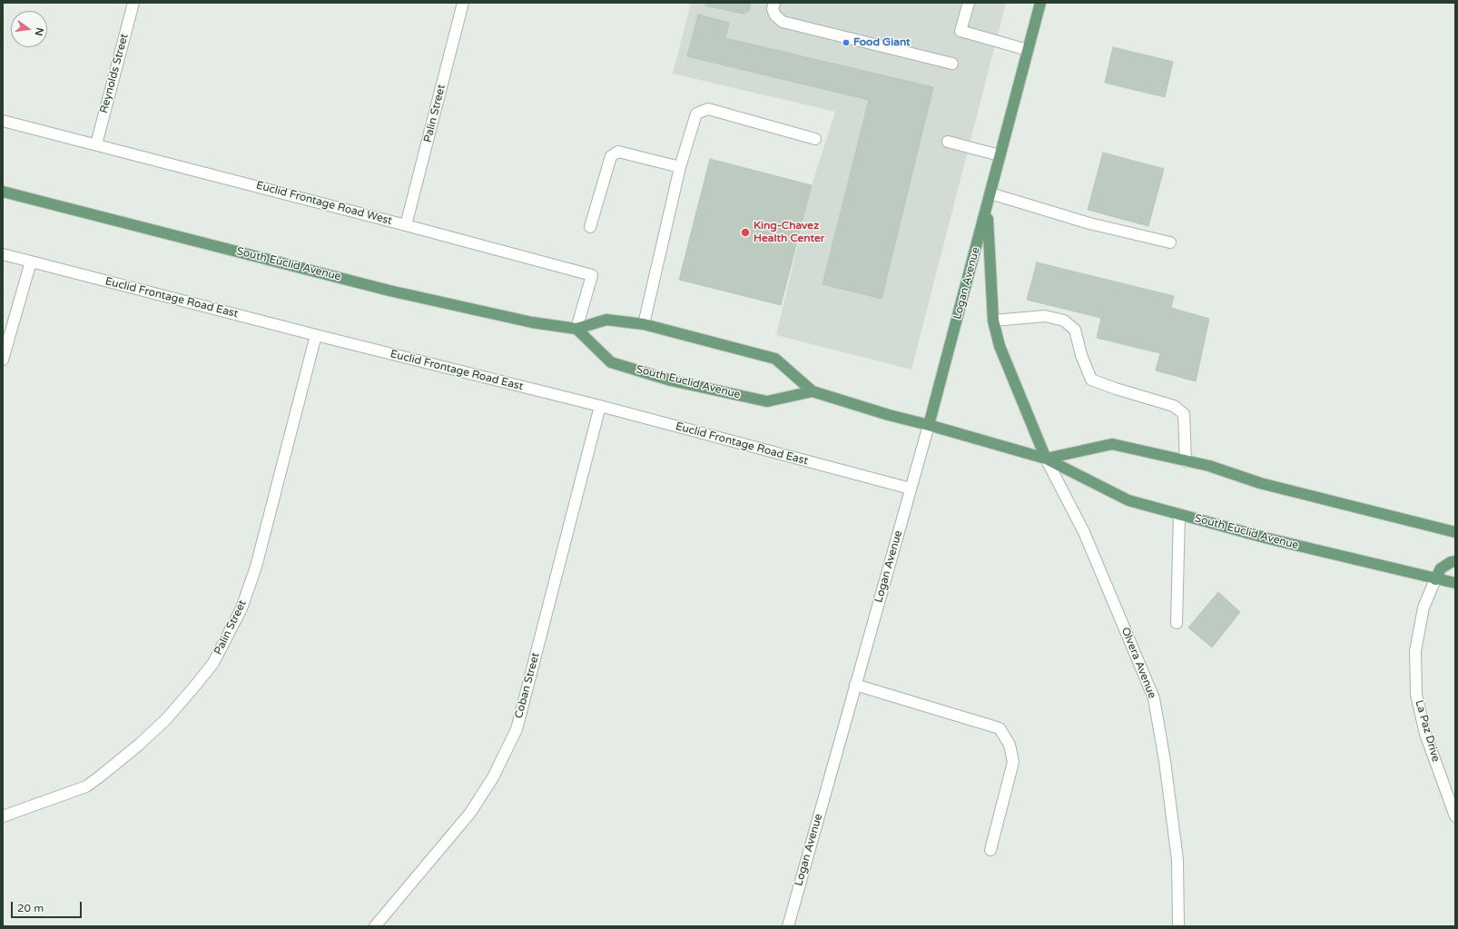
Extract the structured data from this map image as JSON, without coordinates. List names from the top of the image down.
{
  "streets": {
    "main road": ["South Euclid Avenue", "Logan Avenue"],
    "street": [
      "Reynolds Street",
      "Palin Street",
      "Euclid Frontage Road West",
      "Euclid Frontage Road East",
      "Olvera Avenue",
      "Coban Street",
      "La Paz Drive"
    ]
  },
  "crossings": [
    ["Reynolds Street", "Euclid Frontage Road West"],
    ["Palin Street", "Euclid Frontage Road West"],
    ["Palin Street", "Euclid Frontage Road East"],
    ["Euclid Frontage Road West", "South Euclid Avenue"],
    ["South Euclid Avenue", "Logan Avenue"],
    ["South Euclid Avenue", "Olvera Avenue"],
    ["South Euclid Avenue", "La Paz Drive"],
    ["Logan Avenue", "Euclid Frontage Road East"],
    ["Logan Avenue", "Olvera Avenue"],
    ["Euclid Frontage Road East", "Coban Street"]
  ],
  "places": ["Food Giant", "King-Chavez Health Center"],
  "scale_bar": "20 m",
  "north": "right"
}
